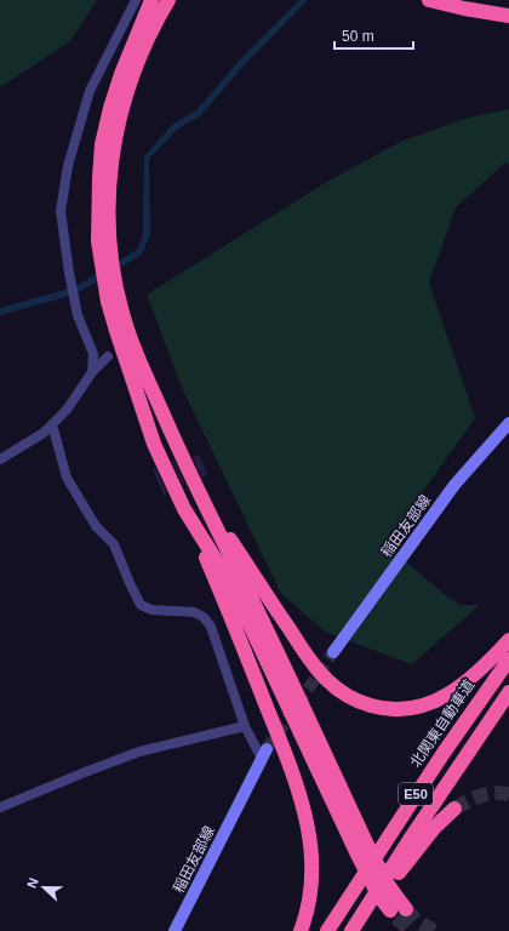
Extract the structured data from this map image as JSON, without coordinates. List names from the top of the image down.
{
  "streets": {
    "highway": ["北関東自動車道", "E50"],
    "main road": ["稲田友部線"]
  },
  "scale_bar": "50 m",
  "north": "left"
}
